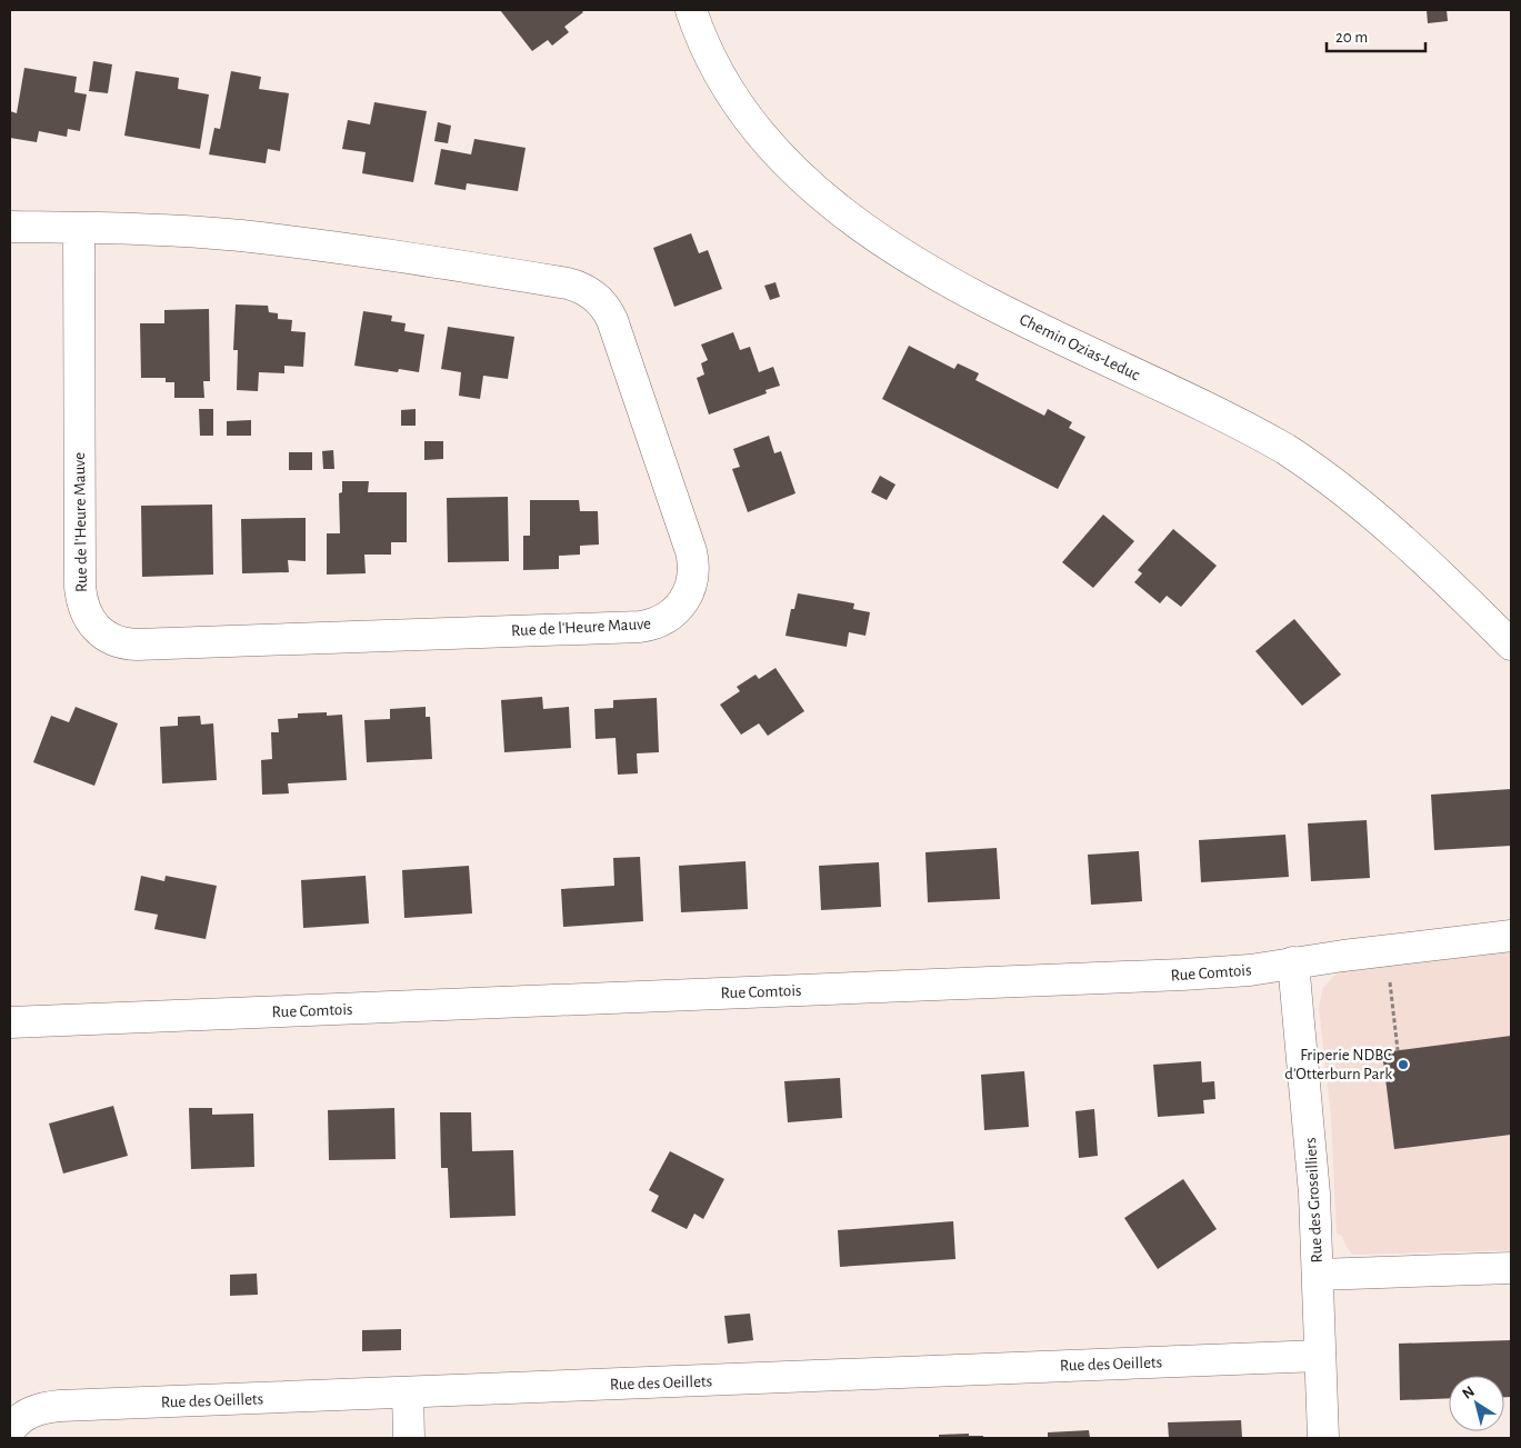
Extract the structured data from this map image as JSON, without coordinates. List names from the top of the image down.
{
  "streets": {
    "street": [
      "Chemin Ozias-Leduc",
      "Rue de l'Heure Mauve",
      "Rue Comtois",
      "Rue des Groseilliers",
      "Rue des Oeillets"
    ]
  },
  "crossings": [
    ["Rue Comtois", "Rue des Groseilliers"],
    ["Rue des Groseilliers", "Rue des Oeillets"]
  ],
  "places": ["Friperie NDBC d'Otterburn Park"],
  "scale_bar": "20 m",
  "north": "top left"
}
